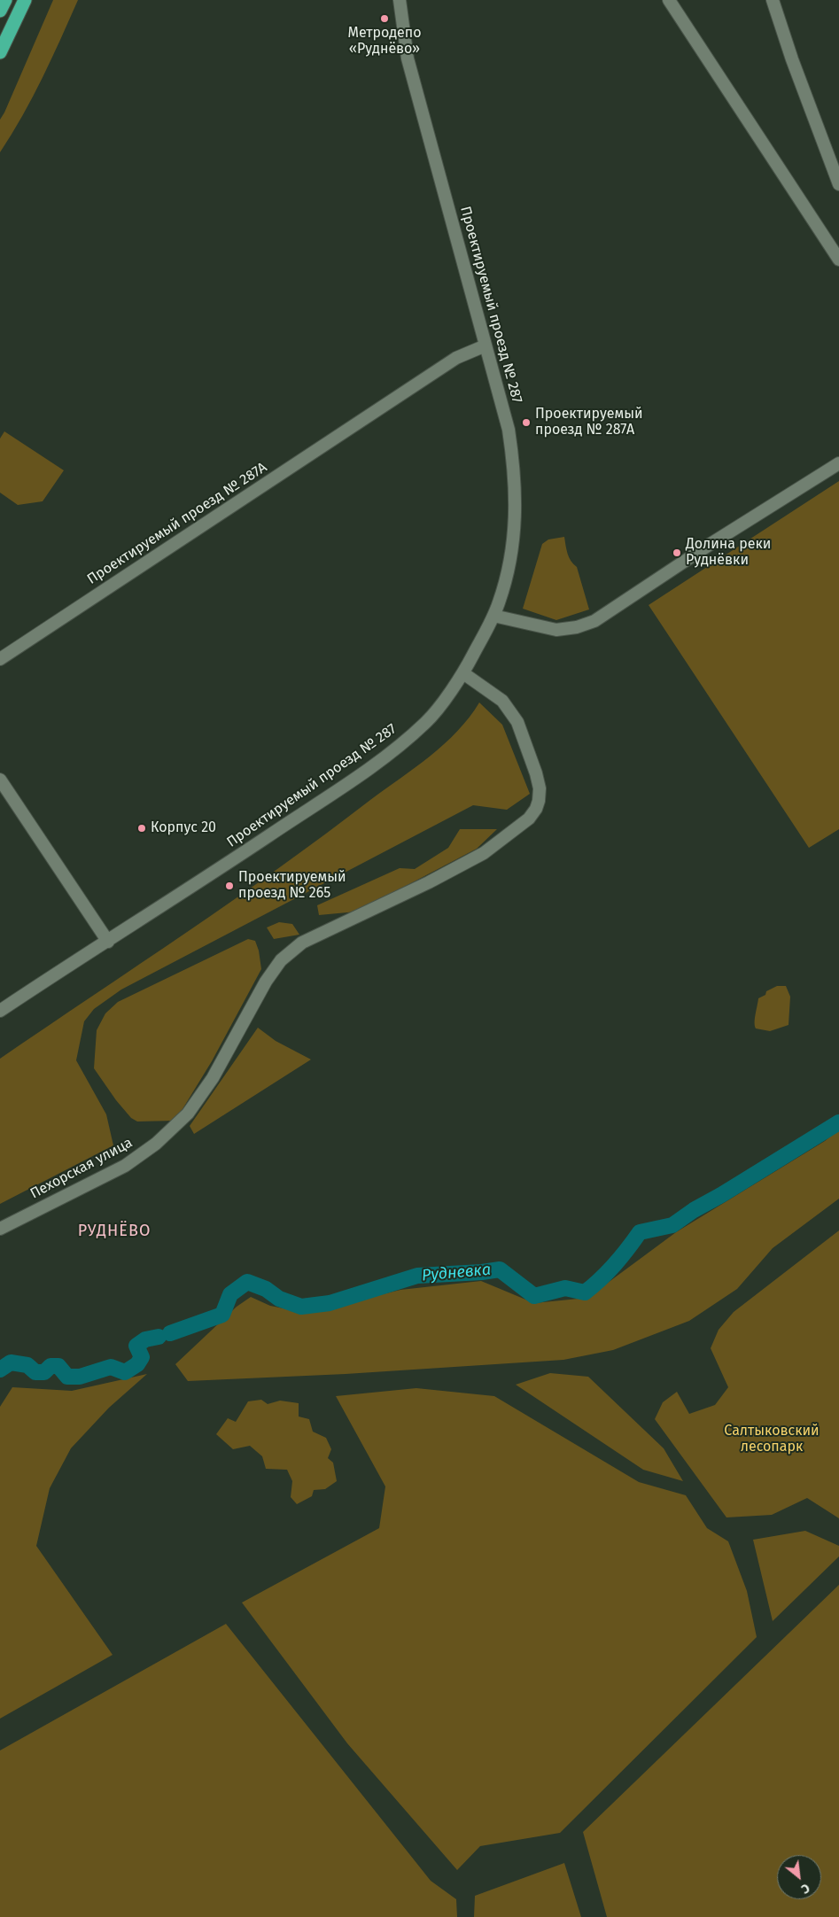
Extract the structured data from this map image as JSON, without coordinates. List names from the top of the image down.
{
  "streets": {
    "street": ["Проектируемый проезд № 287", "Проектируемый проезд № 287А", "Пехорская улица"]
  },
  "crossings": [
    ["Проектируемый проезд № 287", "Проектируемый проезд № 287А"],
    ["Проектируемый проезд № 287", "Пехорская улица"]
  ],
  "districts": ["РУДНЁВО"],
  "water": ["Рудневка"],
  "parks": ["Салтыковский лесопарк"],
  "places": [
    "Метродепо «Руднёво»",
    "Проектируемый проезд № 287А",
    "Долина реки Руднёвки",
    "Корпус 20",
    "Проектируемый проезд № 265"
  ],
  "north": "bottom right"
}
